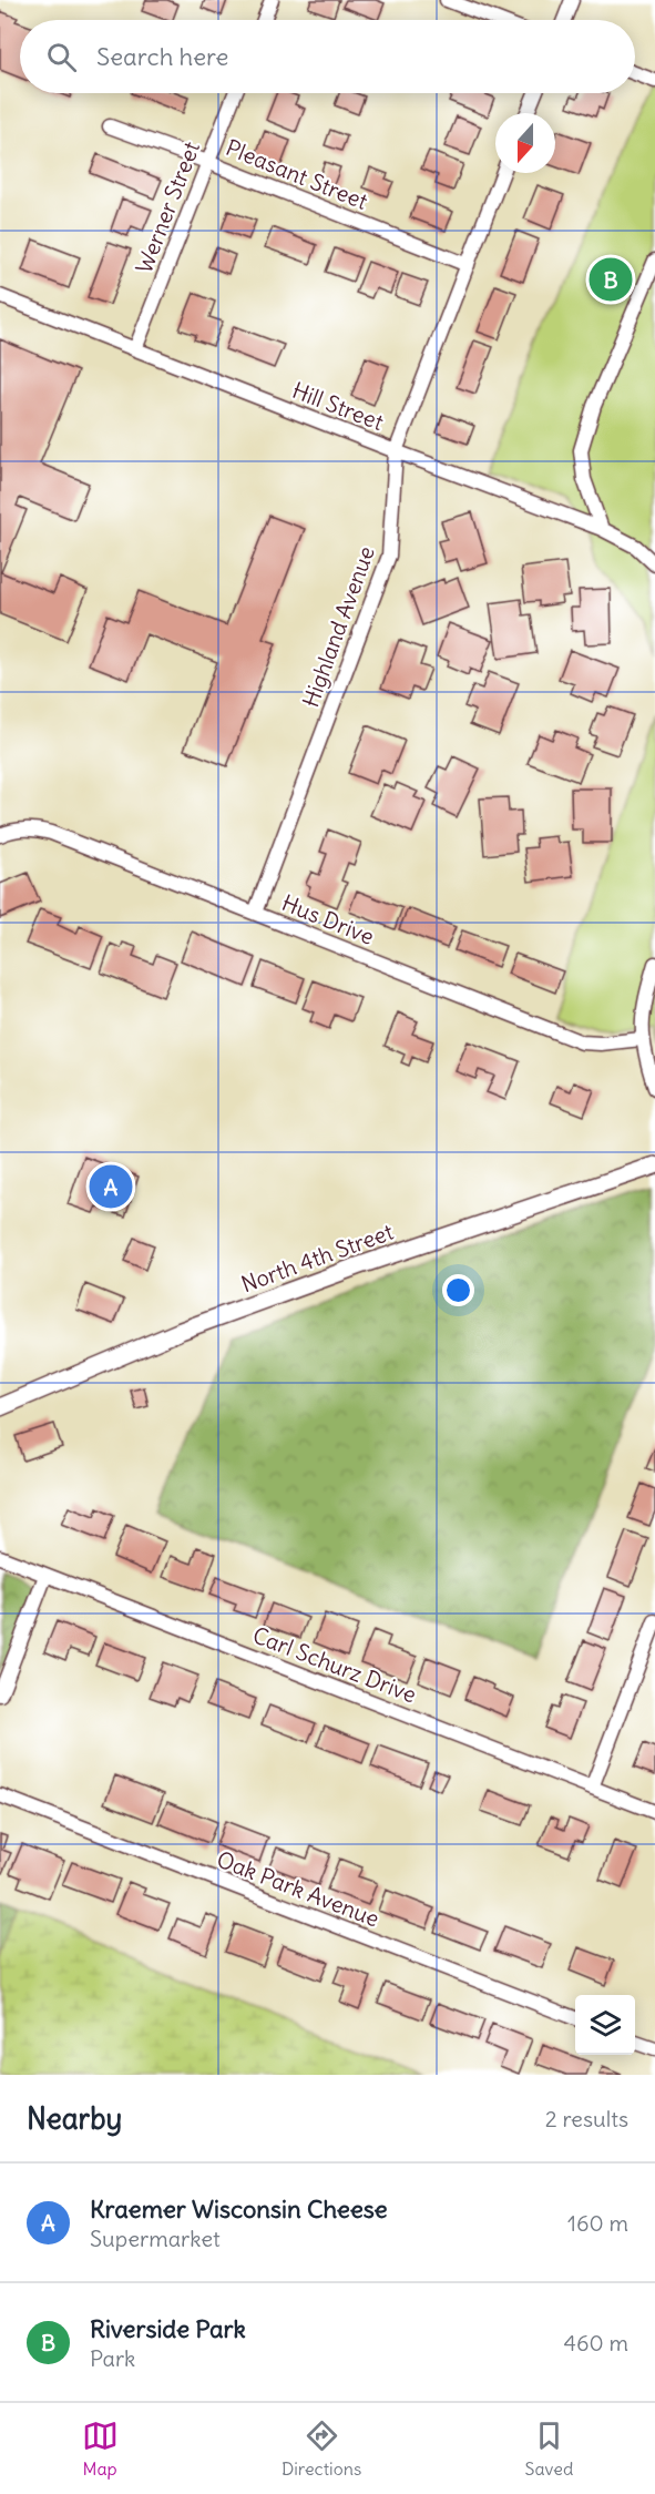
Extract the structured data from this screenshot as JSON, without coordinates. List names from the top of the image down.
{
  "streets": {
    "street": [
      "Pleasant Street",
      "Werner Street",
      "Hill Street",
      "Highland Avenue",
      "Hus Drive",
      "North 4th Street",
      "Carl Schurz Drive",
      "Oak Park Avenue"
    ]
  },
  "crossings": [
    ["Pleasant Street", "Werner Street"],
    ["Pleasant Street", "Highland Avenue"],
    ["Werner Street", "Hill Street"],
    ["Hill Street", "Highland Avenue"],
    ["Highland Avenue", "Hus Drive"]
  ],
  "north": "bottom",
  "page": {
    "search": "Search here",
    "pins": ["B", "A"],
    "heading": ["Nearby", "2 results"],
    "list": [
      {
        "mark": "A",
        "name": "Kraemer Wisconsin Cheese",
        "note": "Supermarket",
        "value": "160 m"
      },
      {
        "mark": "B",
        "name": "Riverside Park",
        "note": "Park",
        "value": "460 m"
      }
    ],
    "nav": ["Map", "Directions", "Saved"]
  }
}
